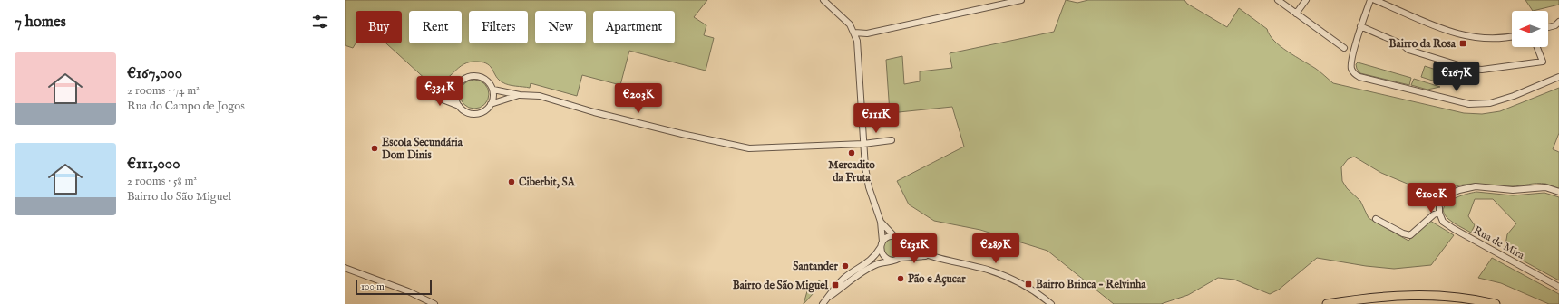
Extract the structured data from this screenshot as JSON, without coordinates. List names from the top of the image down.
{
  "streets": {
    "street": ["Rua de Mira"]
  },
  "places": {
    "transit": ["Bairro da Rosa", "Bairro Brinca - Relvinha", "Bairro de São Miguel"],
    "other": [
      "Escola Secundária Dom Dinis",
      "Mercadito da Fruta",
      "Ciberbit, SA",
      "Santander",
      "Pão e Açucar"
    ]
  },
  "scale_bar": "100 m",
  "north": "left",
  "page": {
    "heading": "7 homes",
    "chip": [
      "Buy",
      "Rent",
      "Filters",
      "New",
      "Apartment"
    ],
    "list": [
      {
        "name": "€167,000",
        "note": "2 rooms · 74 m² · Rua do Campo de Jogos"
      },
      {
        "name": "€111,000",
        "note": "2 rooms · 58 m² · Bairro do São Miguel"
      }
    ],
    "price": [
      "€167K",
      "€334K",
      "€203K",
      "€111K",
      "€100K",
      "€131K",
      "€289K"
    ],
    "scale": "100 m"
  }
}
